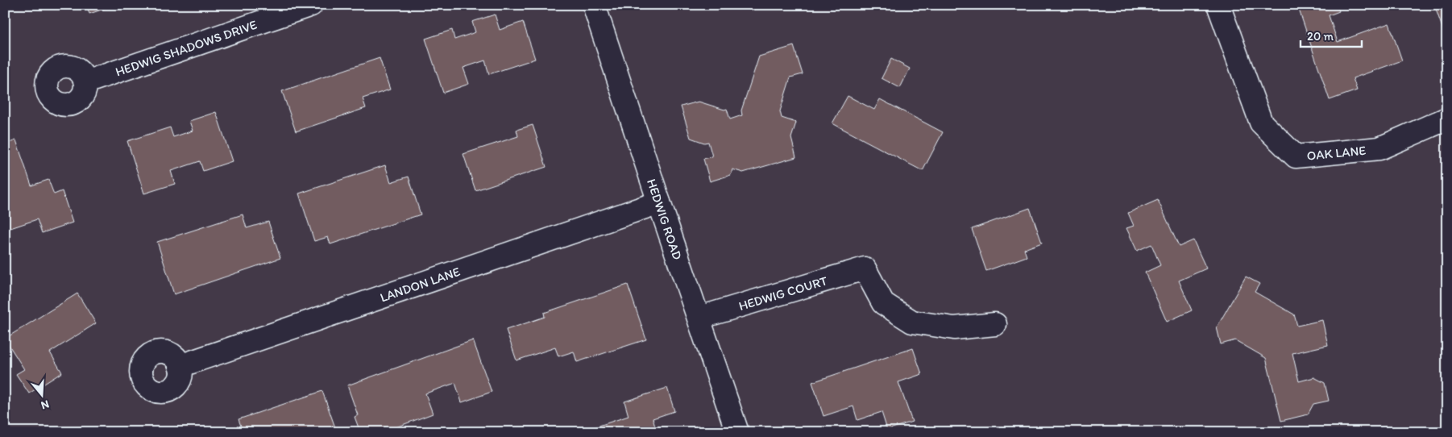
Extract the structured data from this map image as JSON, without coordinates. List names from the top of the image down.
{
  "streets": {
    "street": [
      "HEDWIG SHADOWS DRIVE",
      "OAK LANE",
      "HEDWIG ROAD",
      "LANDON LANE",
      "HEDWIG COURT"
    ]
  },
  "crossings": [
    ["HEDWIG ROAD", "LANDON LANE"],
    ["HEDWIG ROAD", "HEDWIG COURT"]
  ],
  "scale_bar": "20 m",
  "north": "bottom"
}
